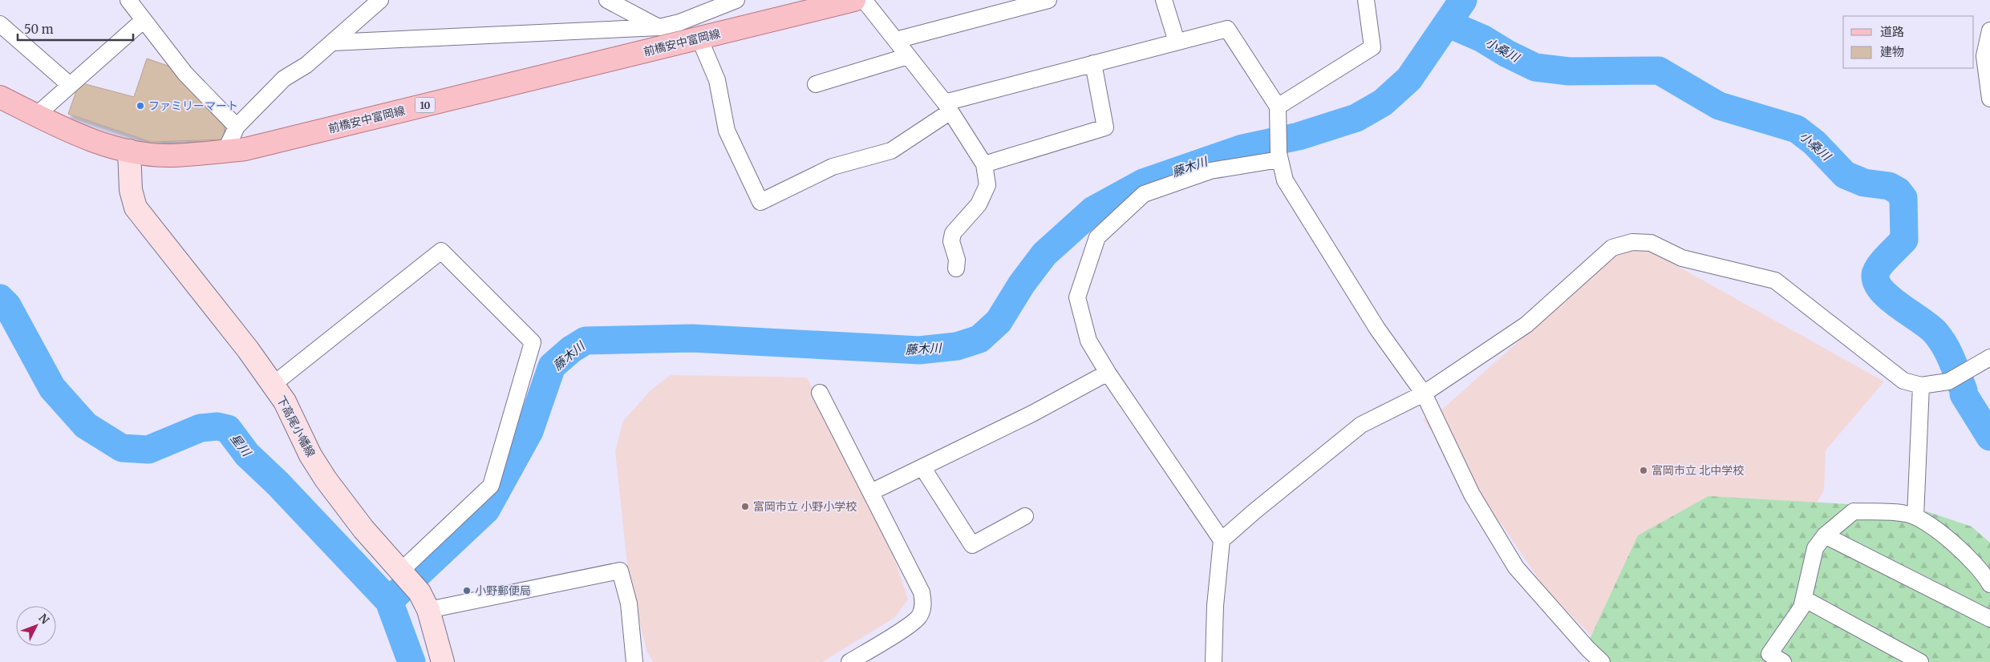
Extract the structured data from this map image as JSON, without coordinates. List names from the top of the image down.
{
  "streets": {
    "main road": ["前橋安中富岡線", "10", "下高尾小幡線"]
  },
  "crossings": [
    ["前橋安中富岡線", "下高尾小幡線"]
  ],
  "water": ["小桑川", "藤木川", "星川"],
  "places": [
    "ファミリーマート",
    "富岡市立 北中学校",
    "富岡市立 小野小学校",
    "小野郵便局"
  ],
  "legend": ["道路", "建物"],
  "scale_bar": "50 m",
  "north": "top right"
}
